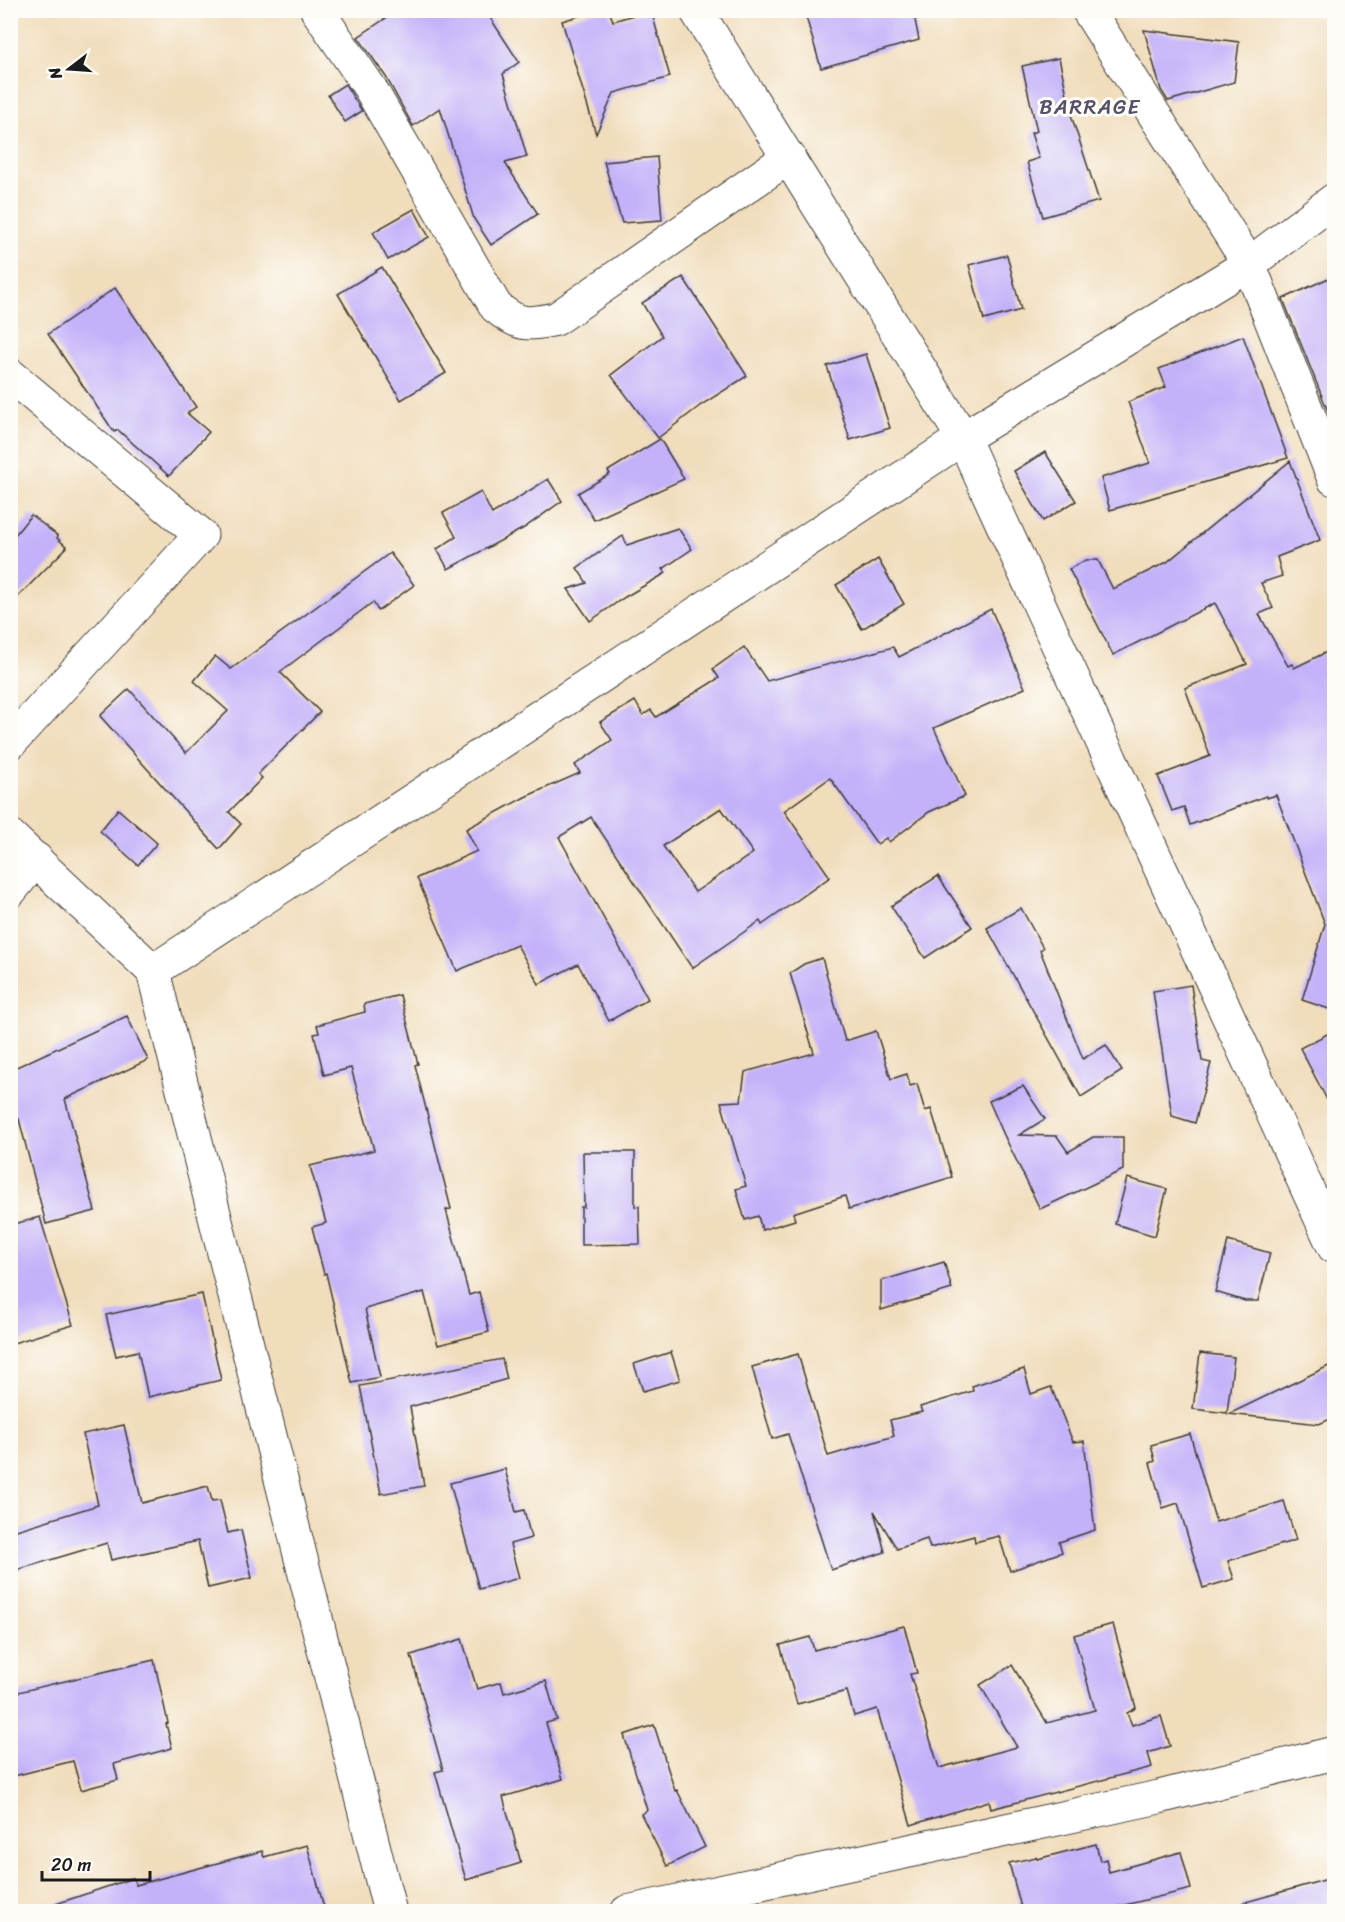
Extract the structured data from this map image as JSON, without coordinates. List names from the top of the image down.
{
  "districts": ["BARRAGE"],
  "scale_bar": "20 m",
  "north": "left"
}
